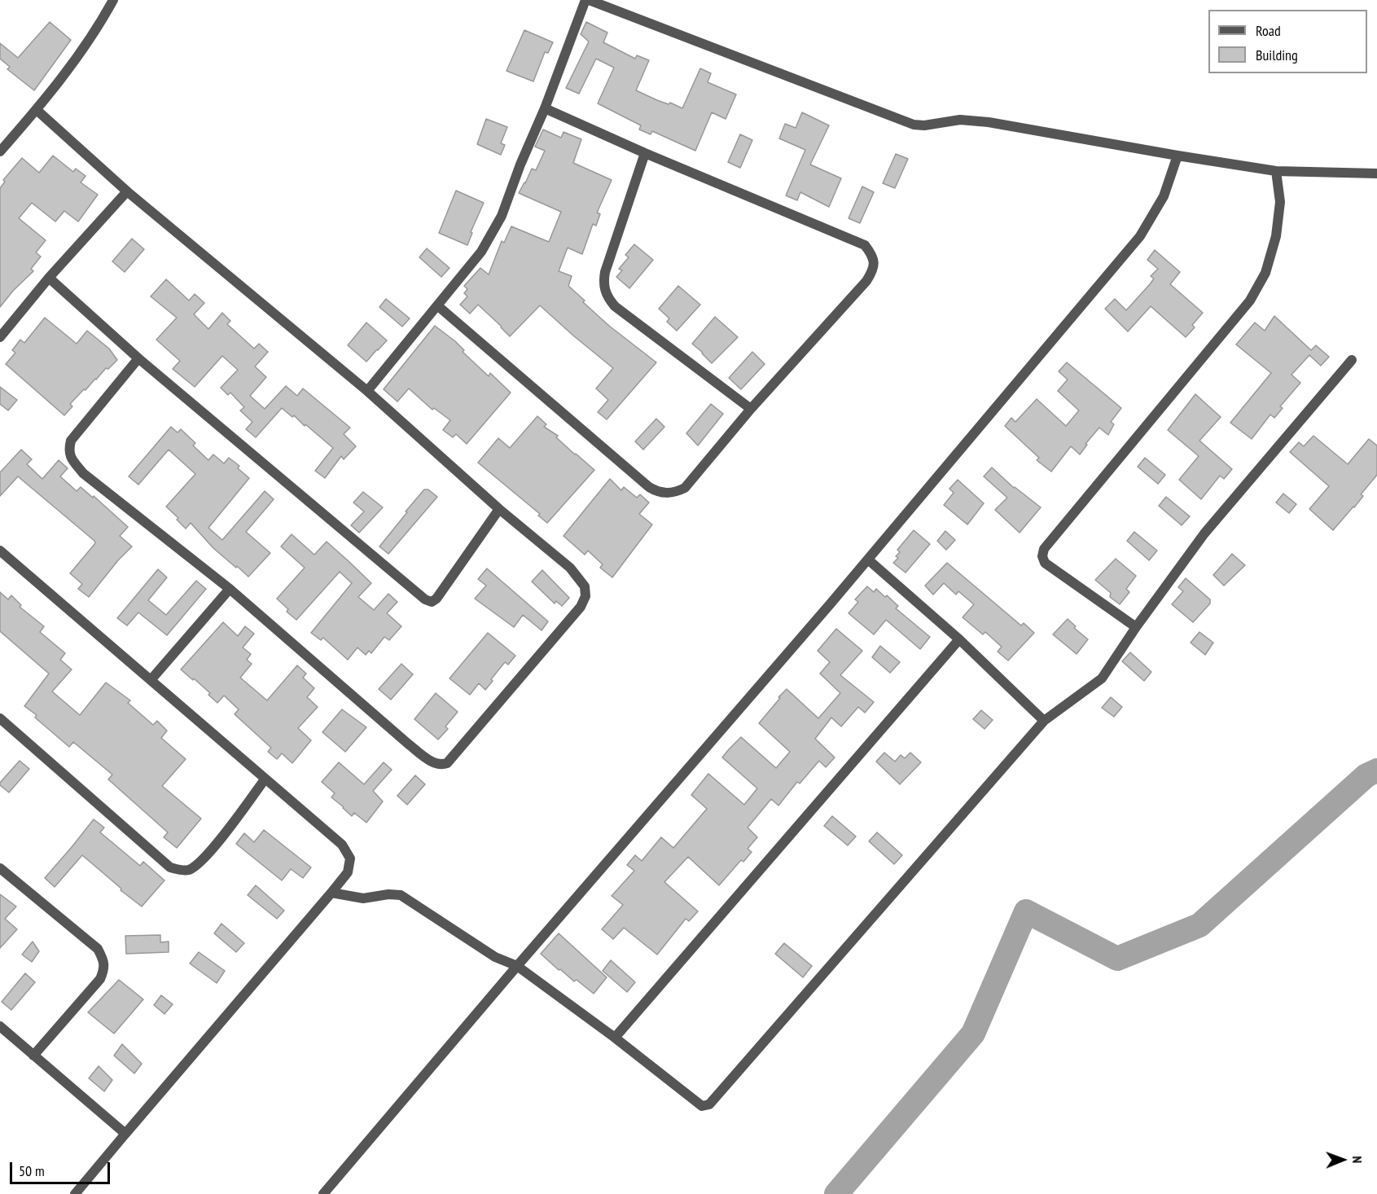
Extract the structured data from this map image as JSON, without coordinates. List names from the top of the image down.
{
  "legend": ["Road", "Building"],
  "scale_bar": "50 m",
  "north": "right"
}
